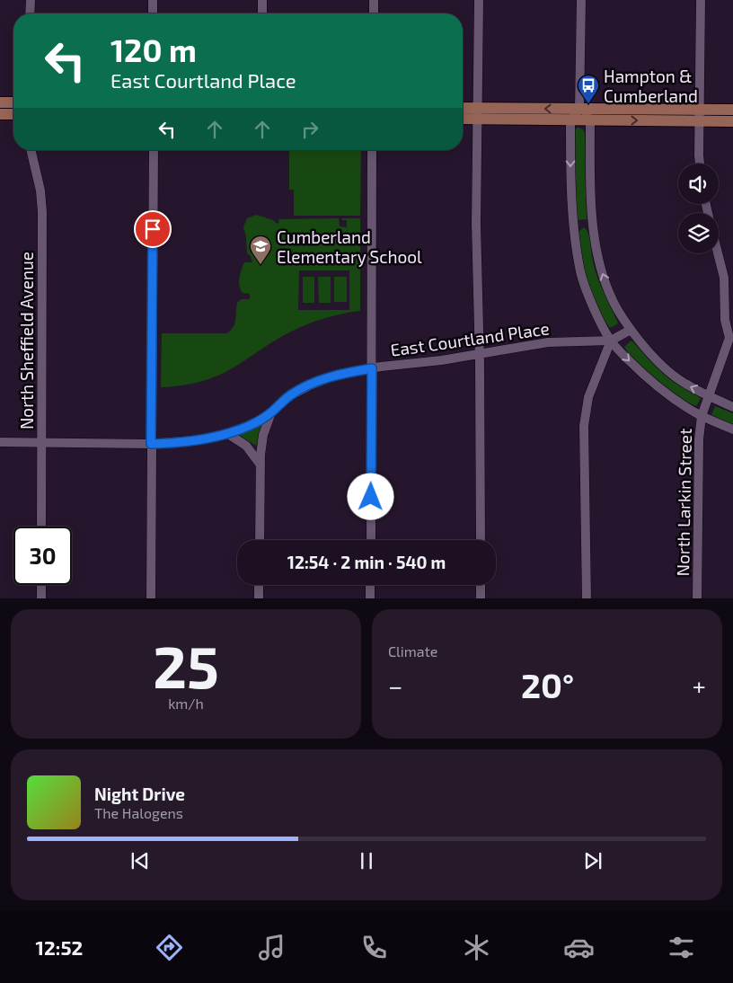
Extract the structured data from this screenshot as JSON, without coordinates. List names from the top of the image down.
{
  "streets": {
    "street": ["East Courtland Place", "North Sheffield Avenue", "North Larkin Street"]
  },
  "crossings": [
    ["East Courtland Place", "North Sheffield Avenue"]
  ],
  "places": {
    "bus stop": ["Hampton & Cumberland"],
    "school or university": ["Cumberland Elementary School"]
  },
  "page": {
    "turn": ["120 m", "East Courtland Place"],
    "limit": "30",
    "trip": "12:54 · 2 min · 540 m",
    "tile": [
      ["25", "km/h"],
      "Climate"
    ],
    "heat": ["−", "20°", "+"],
    "song": ["Night Drive", "The Halogens"],
    "tabs": "12:52"
  }
}
